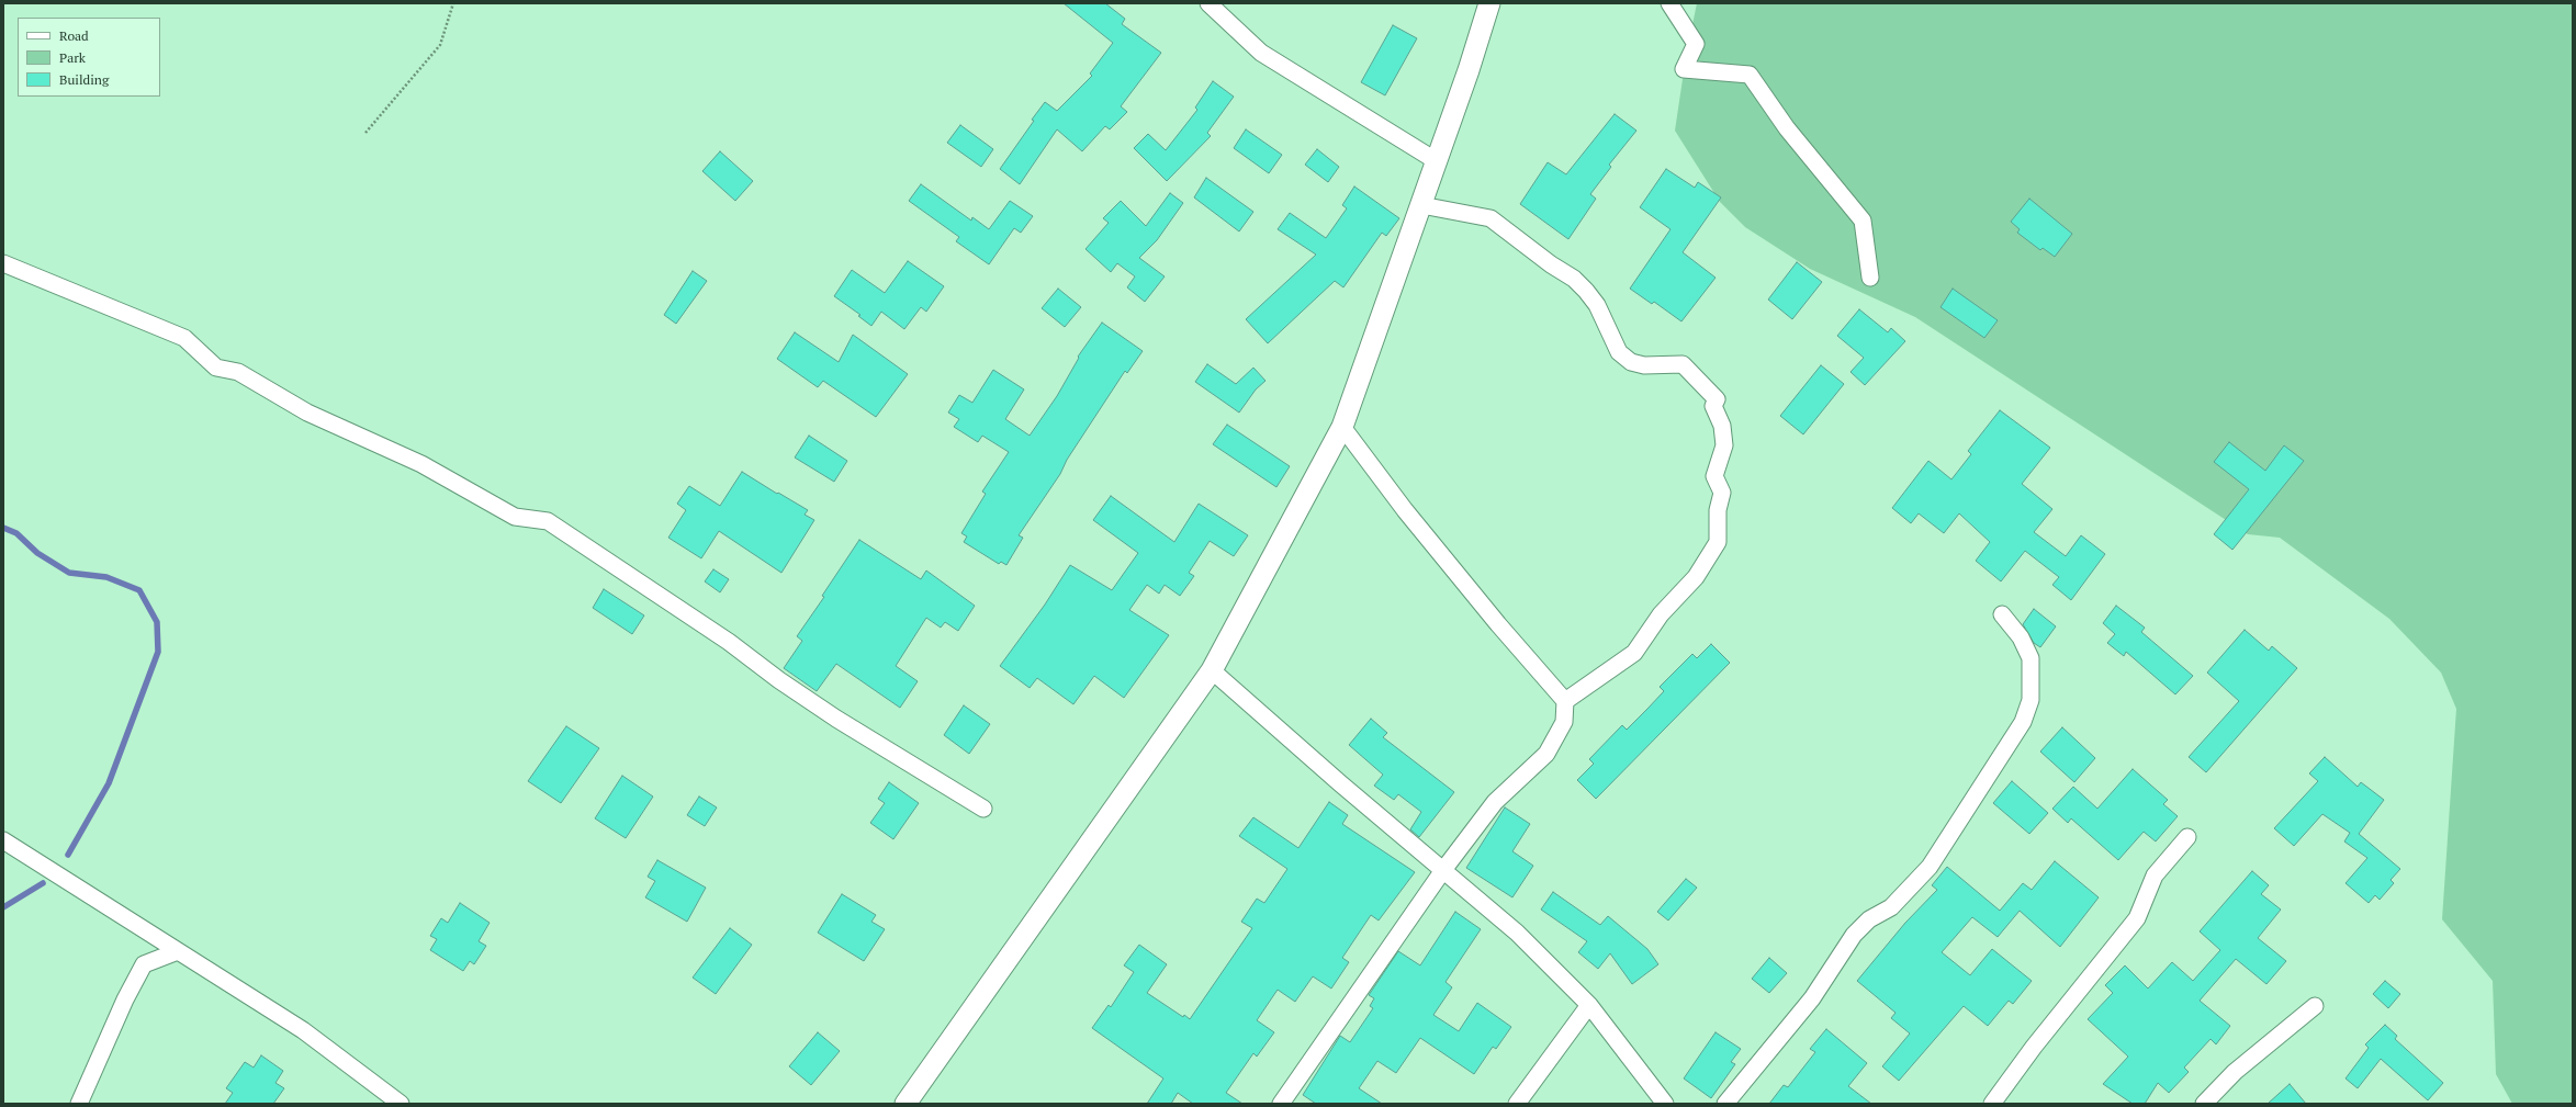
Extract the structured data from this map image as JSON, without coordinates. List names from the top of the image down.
{
  "legend": ["Road", "Park", "Building"]
}
